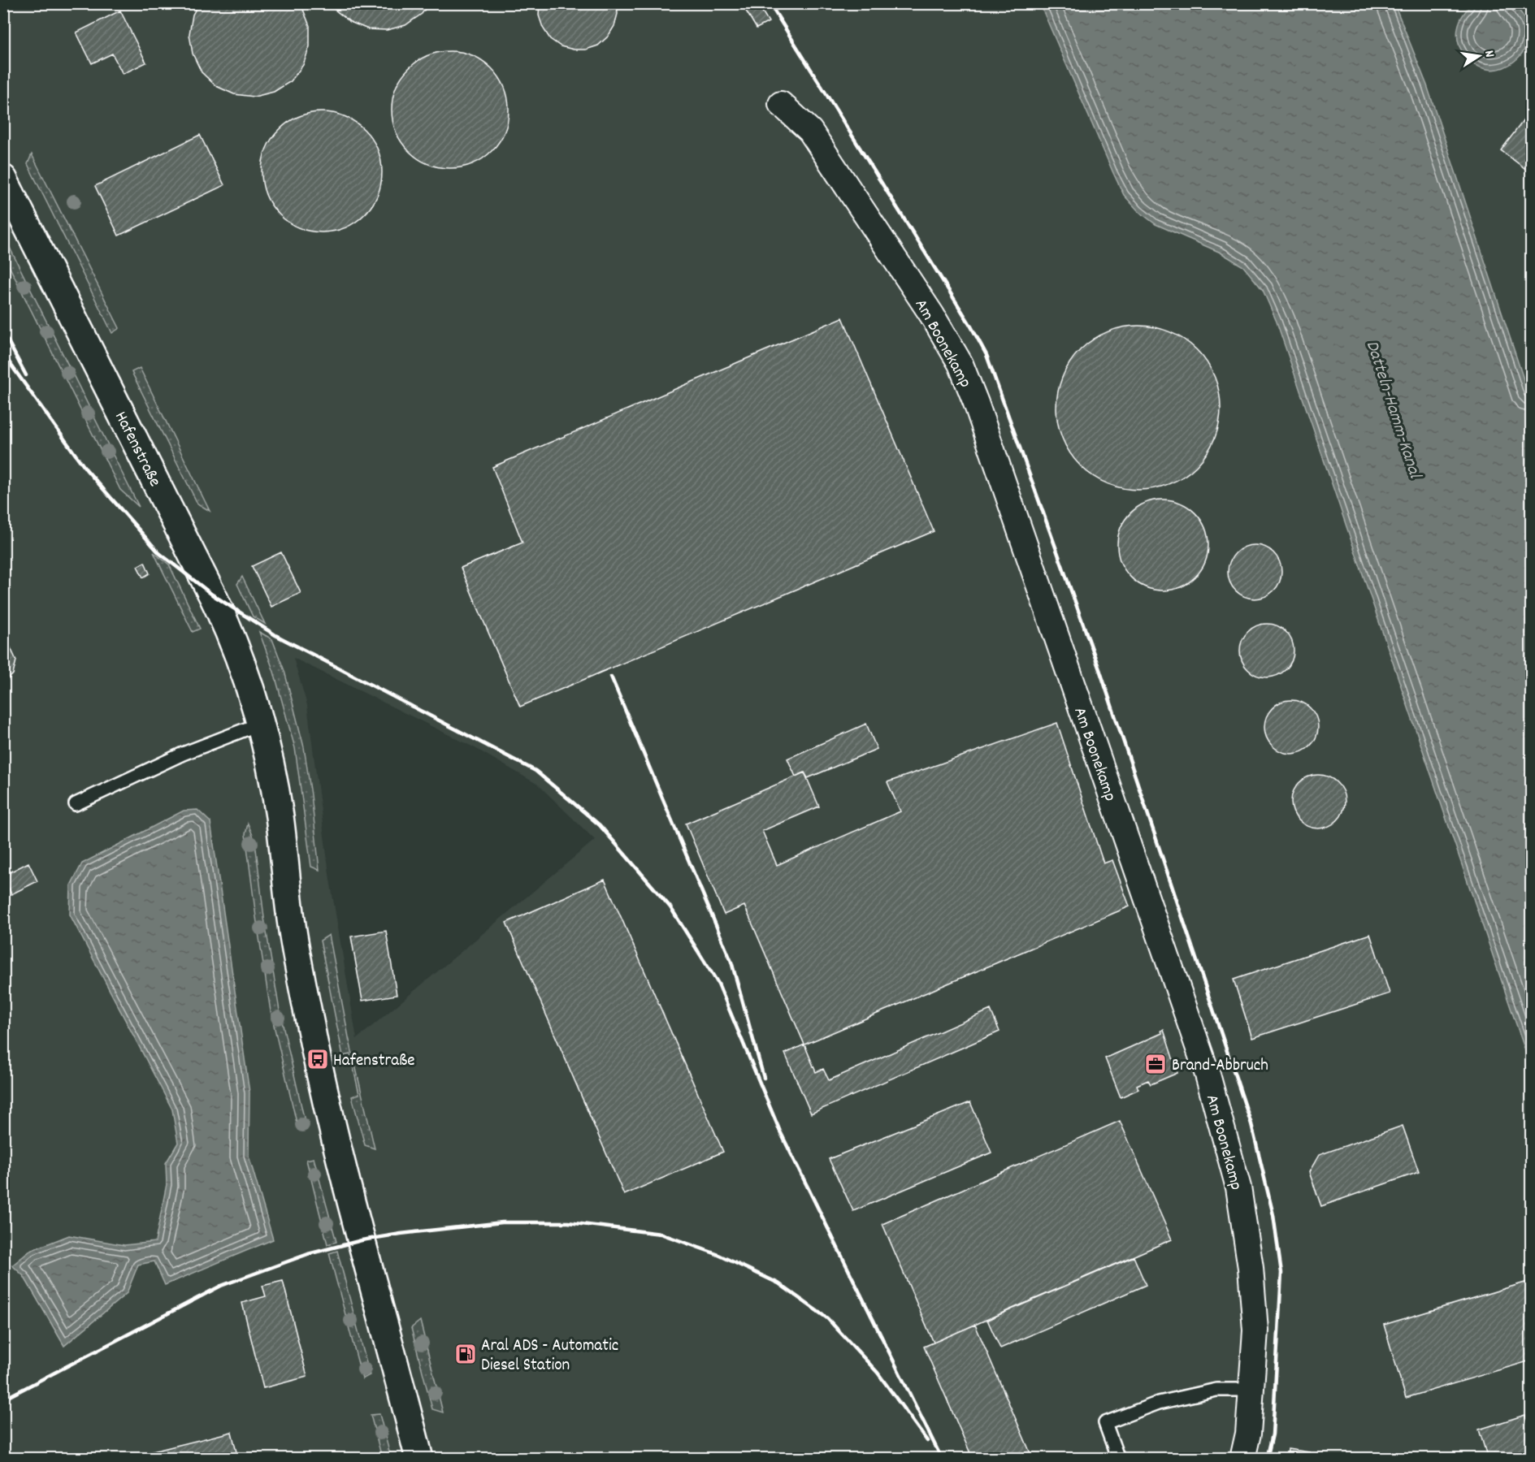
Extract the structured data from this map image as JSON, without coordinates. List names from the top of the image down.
{
  "streets": {
    "street": ["Am Boonekamp", "Hafenstraße"]
  },
  "water": ["Datteln-Hamm-Kanal"],
  "places": {
    "bus stop": ["Hafenstraße"],
    "office": ["Brand-Abbruch"],
    "fuel station": ["Aral ADS - Automatic Diesel Station"]
  },
  "north": "right"
}
